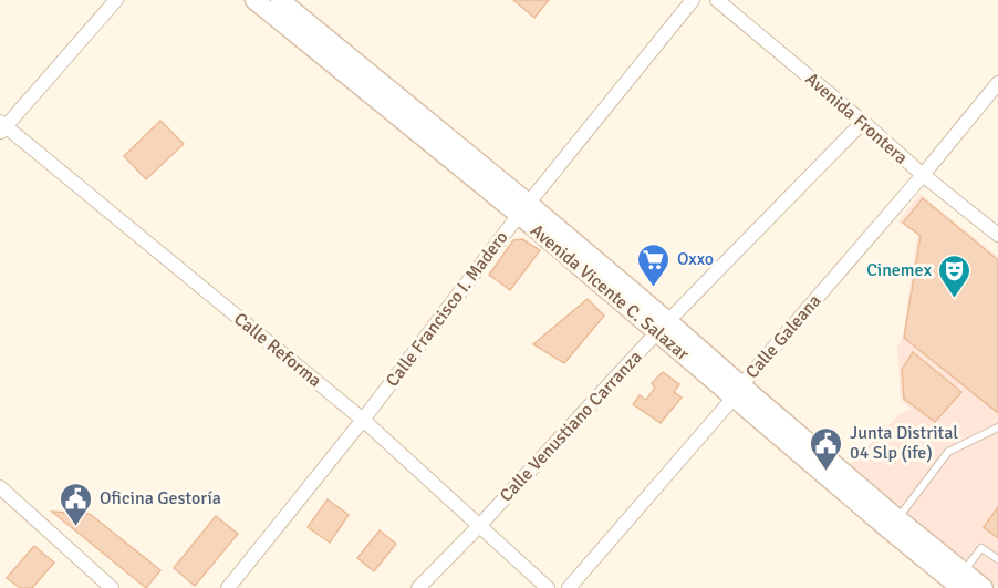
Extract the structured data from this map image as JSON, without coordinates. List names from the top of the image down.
{
  "streets": {
    "main road": ["Avenida Vicente C. Salazar"],
    "street": [
      "Avenida Frontera",
      "Calle Francisco I. Madero",
      "Calle Galeana",
      "Calle Reforma",
      "Calle Venustiano Carranza"
    ]
  },
  "crossings": [
    ["Avenida Frontera", "Calle Galeana"],
    ["Avenida Frontera", "Calle Venustiano Carranza"],
    ["Avenida Vicente C. Salazar", "Calle Francisco I. Madero"],
    ["Avenida Vicente C. Salazar", "Calle Galeana"],
    ["Avenida Vicente C. Salazar", "Calle Venustiano Carranza"],
    ["Calle Francisco I. Madero", "Calle Reforma"],
    ["Calle Reforma", "Calle Venustiano Carranza"]
  ],
  "places": {
    "supermarket": ["Oxxo"],
    "theatre": ["Cinemex"],
    "public building": ["Junta Distrital 04 Slp (ife)", "Oficina Gestoría"]
  }
}
